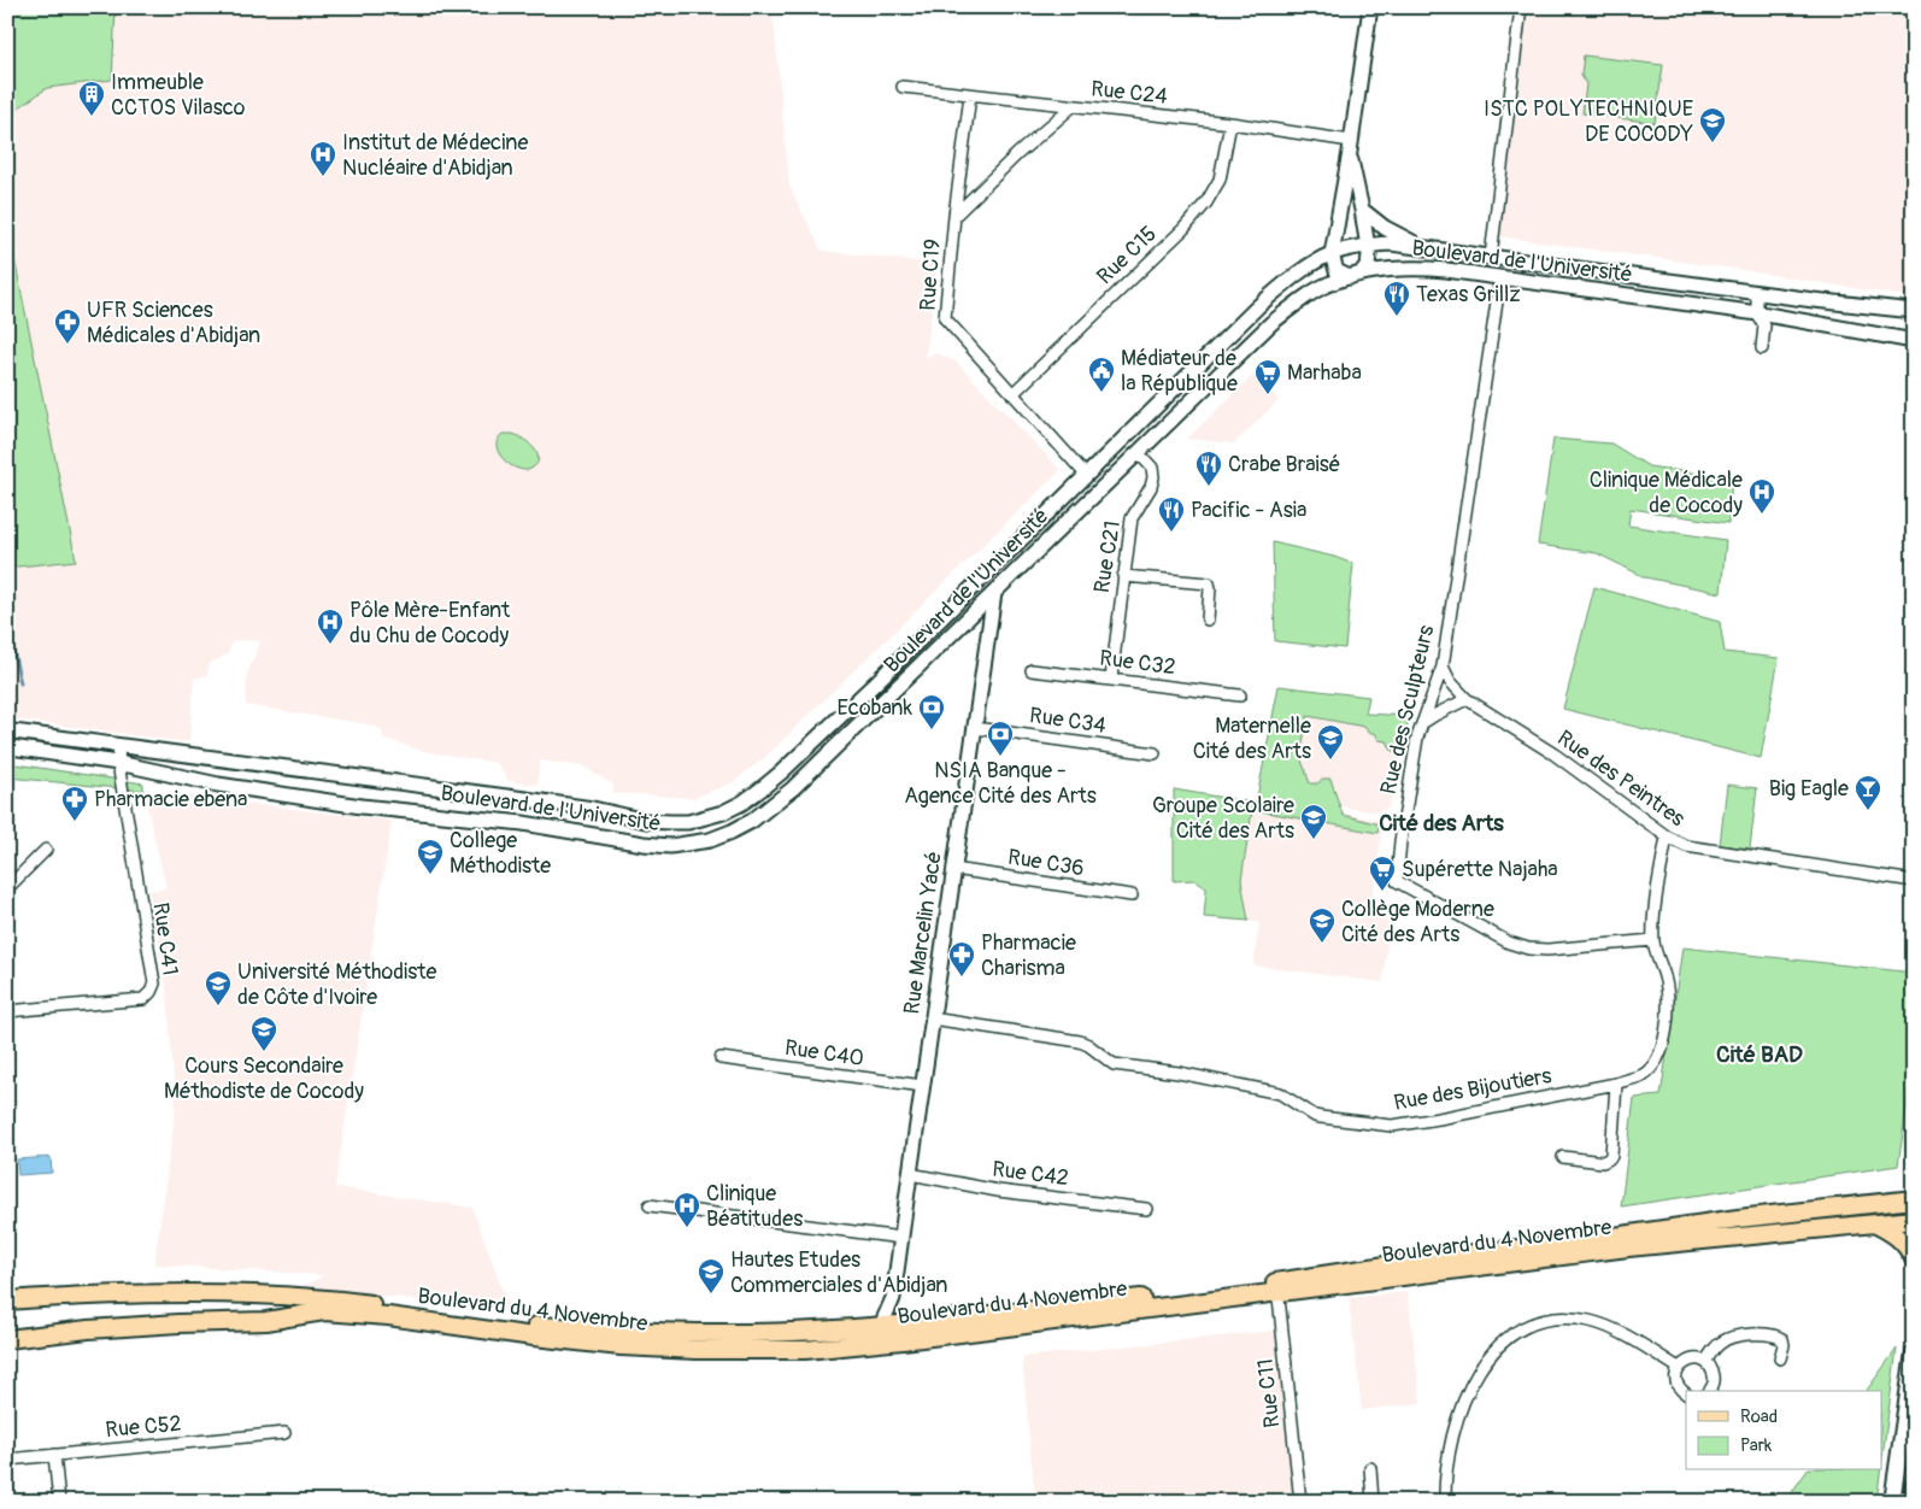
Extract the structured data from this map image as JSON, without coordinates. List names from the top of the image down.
{
  "streets": {
    "main road": ["Boulevard du 4 Novembre"],
    "street": [
      "Rue C24",
      "Rue C15",
      "Boulevard de l'Université",
      "Rue C19",
      "Rue C21",
      "Rue C32",
      "Rue des Sculpteurs",
      "Rue C34",
      "Rue des Peintres",
      "Rue C36",
      "Rue Marcelin Yacé",
      "Rue C41",
      "Rue C40",
      "Rue des Bijoutiers",
      "Rue C42",
      "Rue C11",
      "Rue C52"
    ]
  },
  "crossings": [
    ["Rue C24", "Rue C15"],
    ["Rue C24", "Rue C19"],
    ["Rue C15", "Rue C19"],
    ["Boulevard de l'Université", "Rue C19"],
    ["Boulevard de l'Université", "Rue C21"],
    ["Boulevard de l'Université", "Rue des Sculpteurs"],
    ["Boulevard de l'Université", "Rue Marcelin Yacé"],
    ["Boulevard de l'Université", "Rue C41"],
    ["Rue C21", "Rue C32"],
    ["Rue des Sculpteurs", "Rue des Peintres"],
    ["Rue des Sculpteurs", "Rue des Bijoutiers"],
    ["Rue C34", "Rue Marcelin Yacé"],
    ["Rue des Peintres", "Rue des Bijoutiers"],
    ["Rue C36", "Rue Marcelin Yacé"],
    ["Rue Marcelin Yacé", "Rue C40"],
    ["Rue Marcelin Yacé", "Rue des Bijoutiers"],
    ["Rue Marcelin Yacé", "Rue C42"],
    ["Rue Marcelin Yacé", "Boulevard du 4 Novembre"],
    ["Boulevard du 4 Novembre", "Rue C11"]
  ],
  "districts": ["Cité des Arts", "Cité BAD"],
  "places": {
    "building": ["Immeuble CCTOS Vilasco"],
    "school or university": [
      "ISTC POLYTECHNIQUE DE COCODY",
      "Maternelle Cité des Arts",
      "Groupe Scolaire Cité des Arts",
      "College Méthodiste",
      "Collège Moderne Cité des Arts",
      "Université Méthodiste de Côte d'Ivoire",
      "Cours Secondaire Méthodiste de Cocody",
      "Hautes Etudes Commerciales d'Abidjan"
    ],
    "hospital": [
      "Institut de Médecine Nucléaire d'Abidjan",
      "Clinique Médicale de Cocody",
      "Pôle Mère-Enfant du Chu de Cocody",
      "Clinique Béatitudes"
    ],
    "restaurant": ["Texas Grillz", "Crabe Braisé", "Pacific - Asia"],
    "pharmacy": ["UFR Sciences Médicales d'Abidjan", "Pharmacie ebena", "Pharmacie Charisma"],
    "public building": ["Médiateur de la République"],
    "supermarket": ["Marhaba", "Supérette Najaha"],
    "bank": ["Ecobank", "NSIA Banque - Agence Cité des Arts"],
    "bar": ["Big Eagle"]
  },
  "legend": ["Road", "Park"]
}
